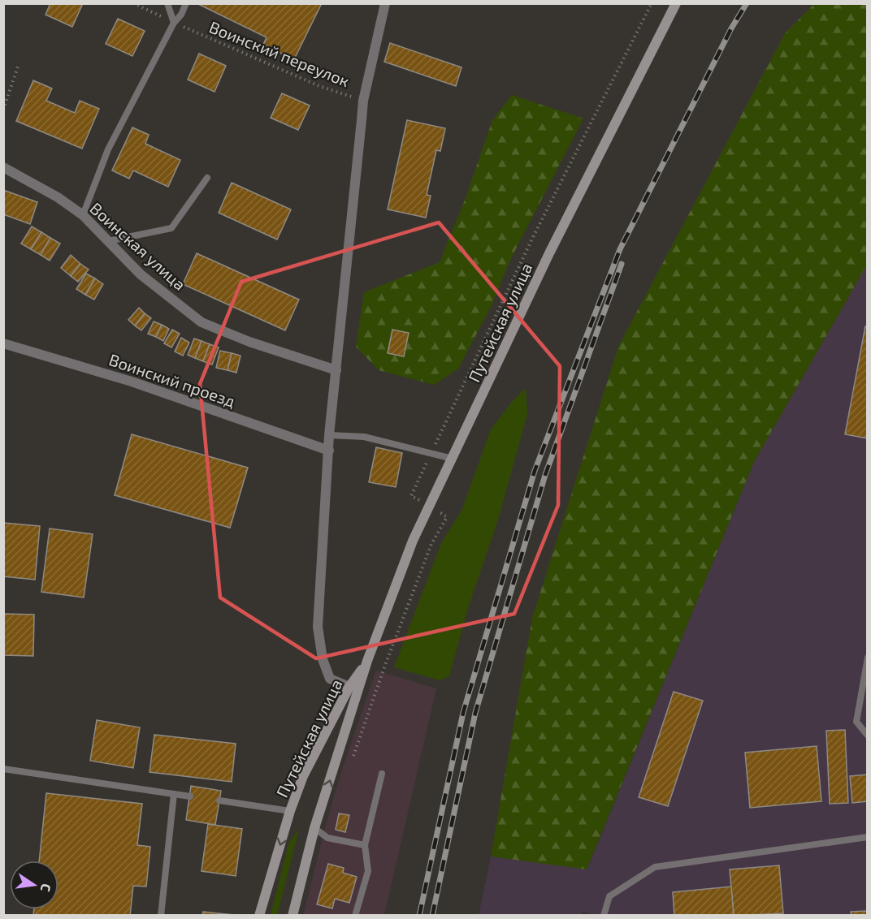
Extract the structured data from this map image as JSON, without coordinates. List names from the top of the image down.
{
  "streets": {
    "street": ["Воинская улица", "Путейская улица", "Воинский проезд"],
    "path": ["Воинский переулок"]
  },
  "north": "right"
}
